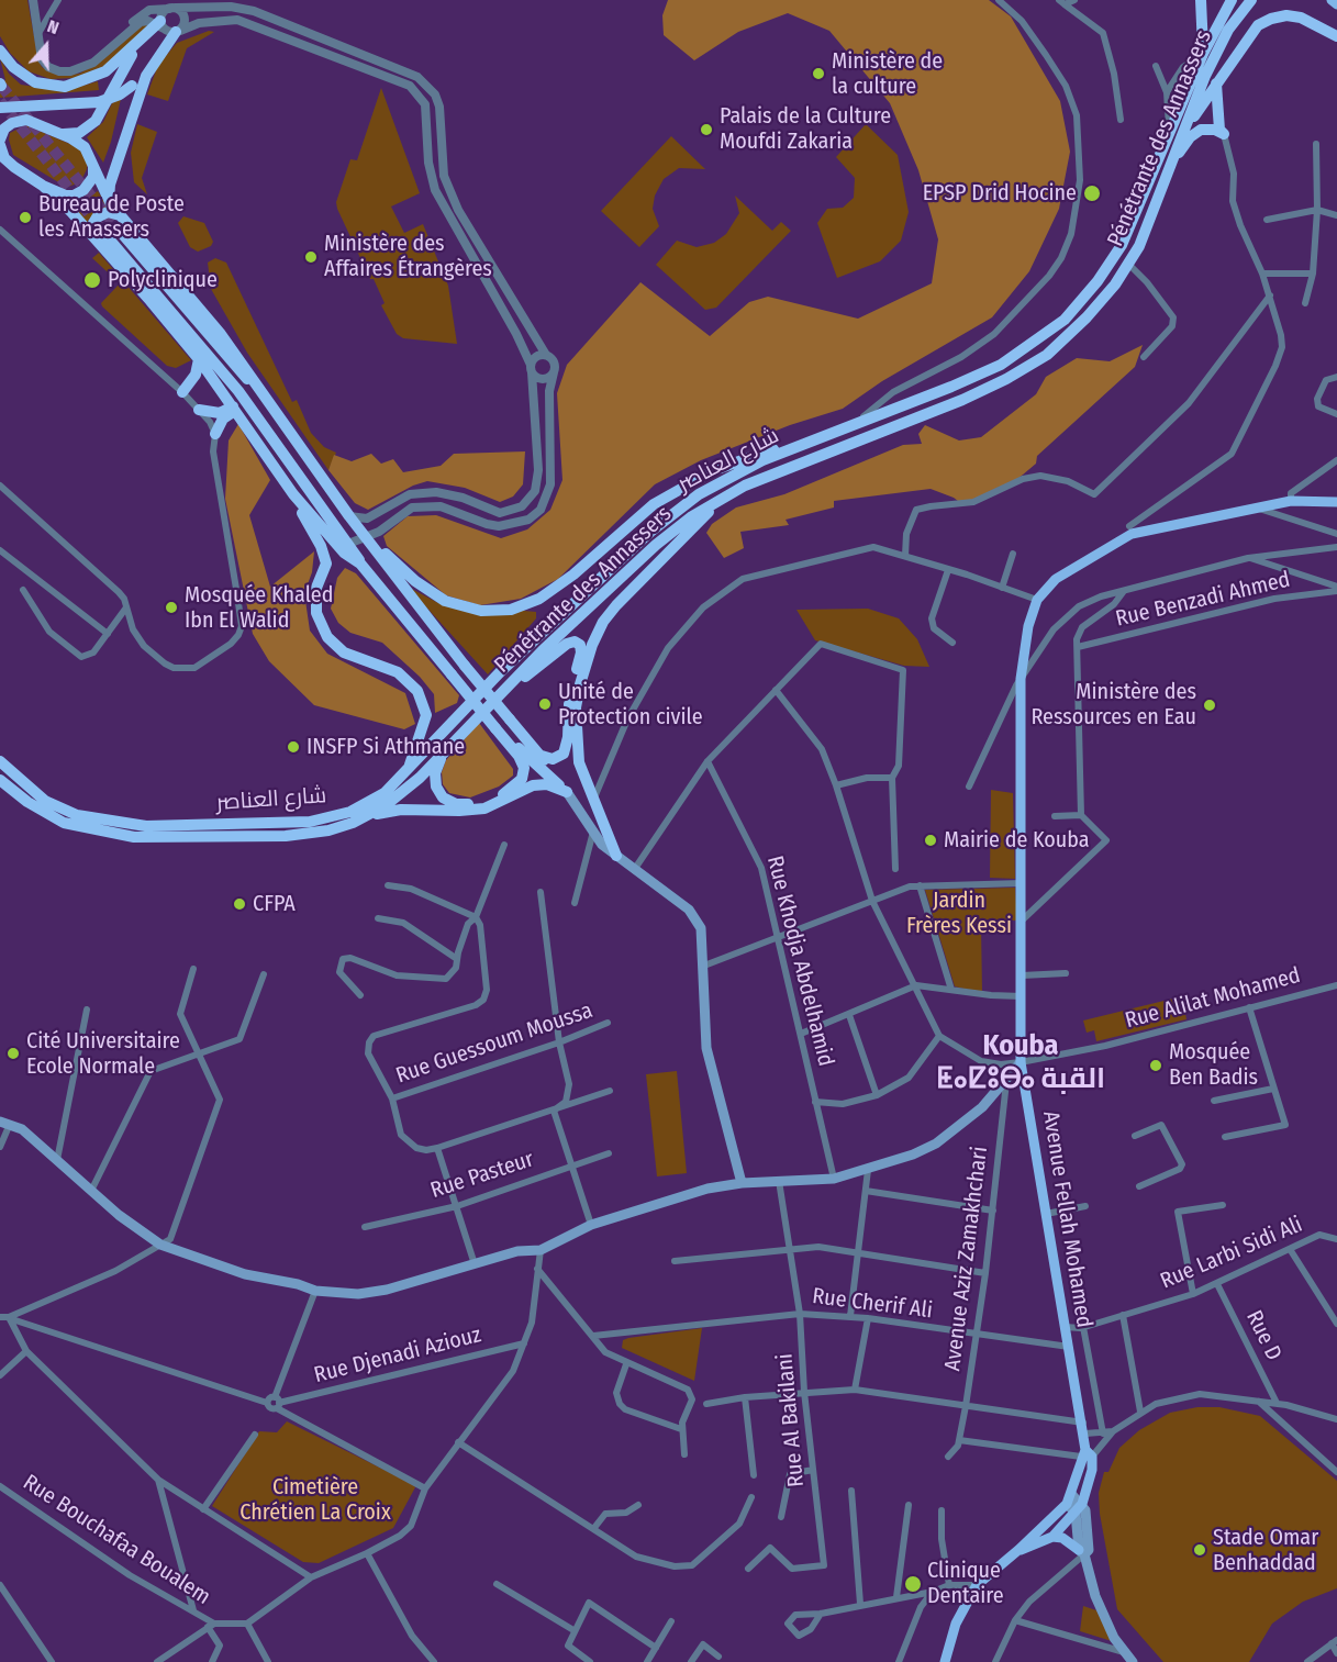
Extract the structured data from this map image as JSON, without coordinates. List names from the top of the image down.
{
  "streets": {
    "highway": ["Pénétrante des Annassers", "شارع العناصر"],
    "main road": ["Avenue Fellah Mohamed"],
    "street": [
      "Rue Benzadi Ahmed",
      "Rue Khodja Abdelhamid",
      "Rue Alilat Mohamed",
      "Rue Guessoum Moussa",
      "Rue Pasteur",
      "Rue Larbi Sidi Ali",
      "Avenue Aziz Zamakhchari",
      "Rue Cherif Ali",
      "Rue D",
      "Rue Djenadi Aziouz",
      "Rue Al Bakilani",
      "Rue Bouchafaa Boualem"
    ]
  },
  "crossings": [
    ["Rue Alilat Mohamed", "Avenue Fellah Mohamed"],
    ["Avenue Fellah Mohamed", "Rue Larbi Sidi Ali"],
    ["Avenue Fellah Mohamed", "Rue Cherif Ali"],
    ["Rue Larbi Sidi Ali", "Rue D"],
    ["Avenue Aziz Zamakhchari", "Rue Cherif Ali"],
    ["Rue Cherif Ali", "Rue Al Bakilani"]
  ],
  "districts": ["Kouba ⵟⴰⵇⵓⴱⴰ القبة"],
  "parks": ["Jardin Frères Kessi", "Cimetière Chrétien La Croix"],
  "places": [
    "Ministère de la culture",
    "Palais de la Culture Moufdi Zakaria",
    "EPSP Drid Hocine",
    "Bureau de Poste les Anassers",
    "Ministère des Affaires Étrangères",
    "Polyclinique",
    "Mosquée Khaled Ibn El Walid",
    "Unité de Protection civile",
    "Ministère des Ressources en Eau",
    "INSFP Si Athmane",
    "Mairie de Kouba",
    "CFPA",
    "Cité Universitaire Ecole Normale",
    "Mosquée Ben Badis",
    "Stade Omar Benhaddad",
    "Clinique Dentaire"
  ],
  "north": "top"
}
